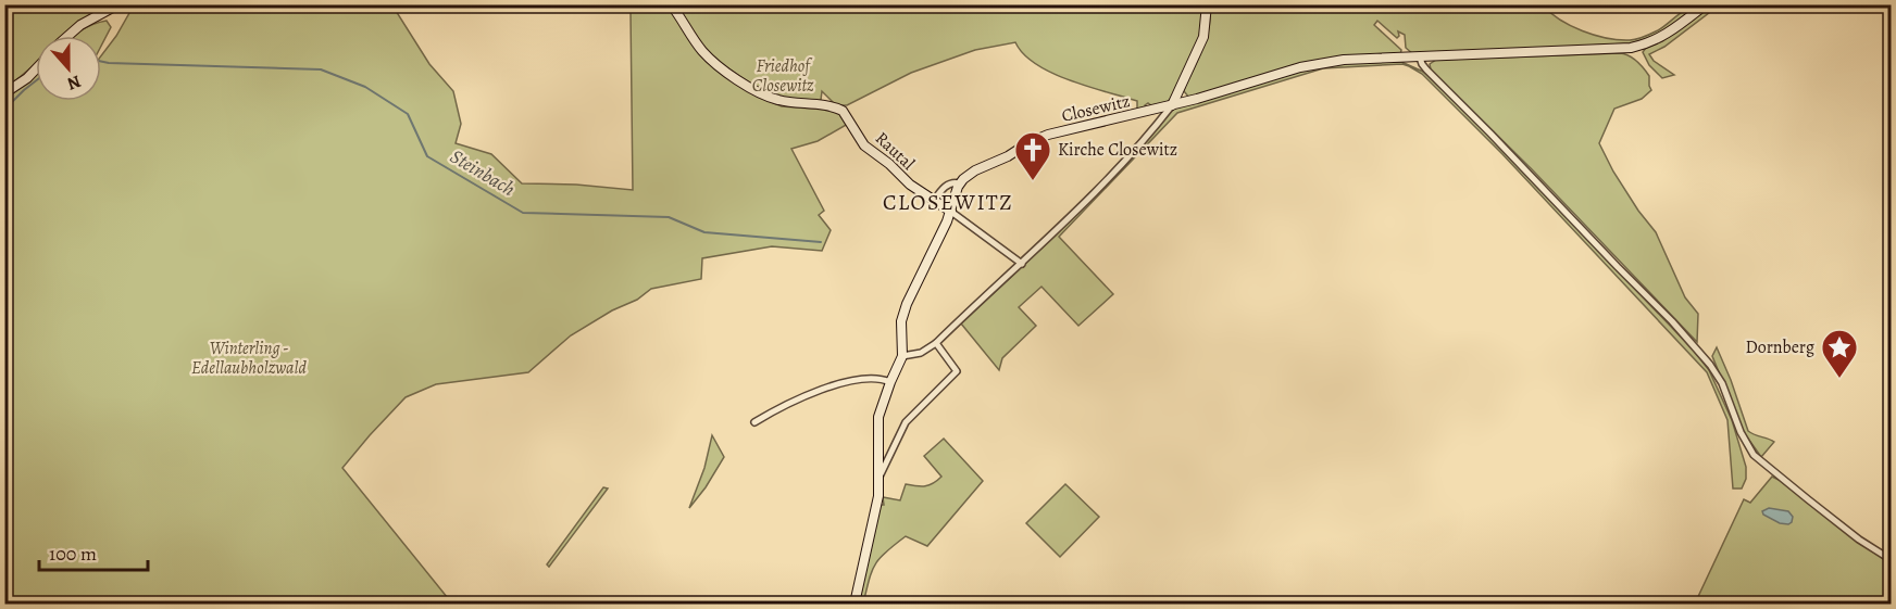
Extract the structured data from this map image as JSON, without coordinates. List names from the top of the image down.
{
  "streets": {
    "street": ["Closewitz", "Rautal"]
  },
  "crossings": [
    ["Closewitz", "Rautal"]
  ],
  "districts": ["CLOSEWITZ"],
  "water": ["Steinbach"],
  "parks": ["Friedhof Closewitz", "Winterling - Edellaubholzwald"],
  "places": {
    "church": ["Kirche Closewitz"],
    "place": ["Dornberg"]
  },
  "scale_bar": "100 m",
  "north": "bottom"
}
